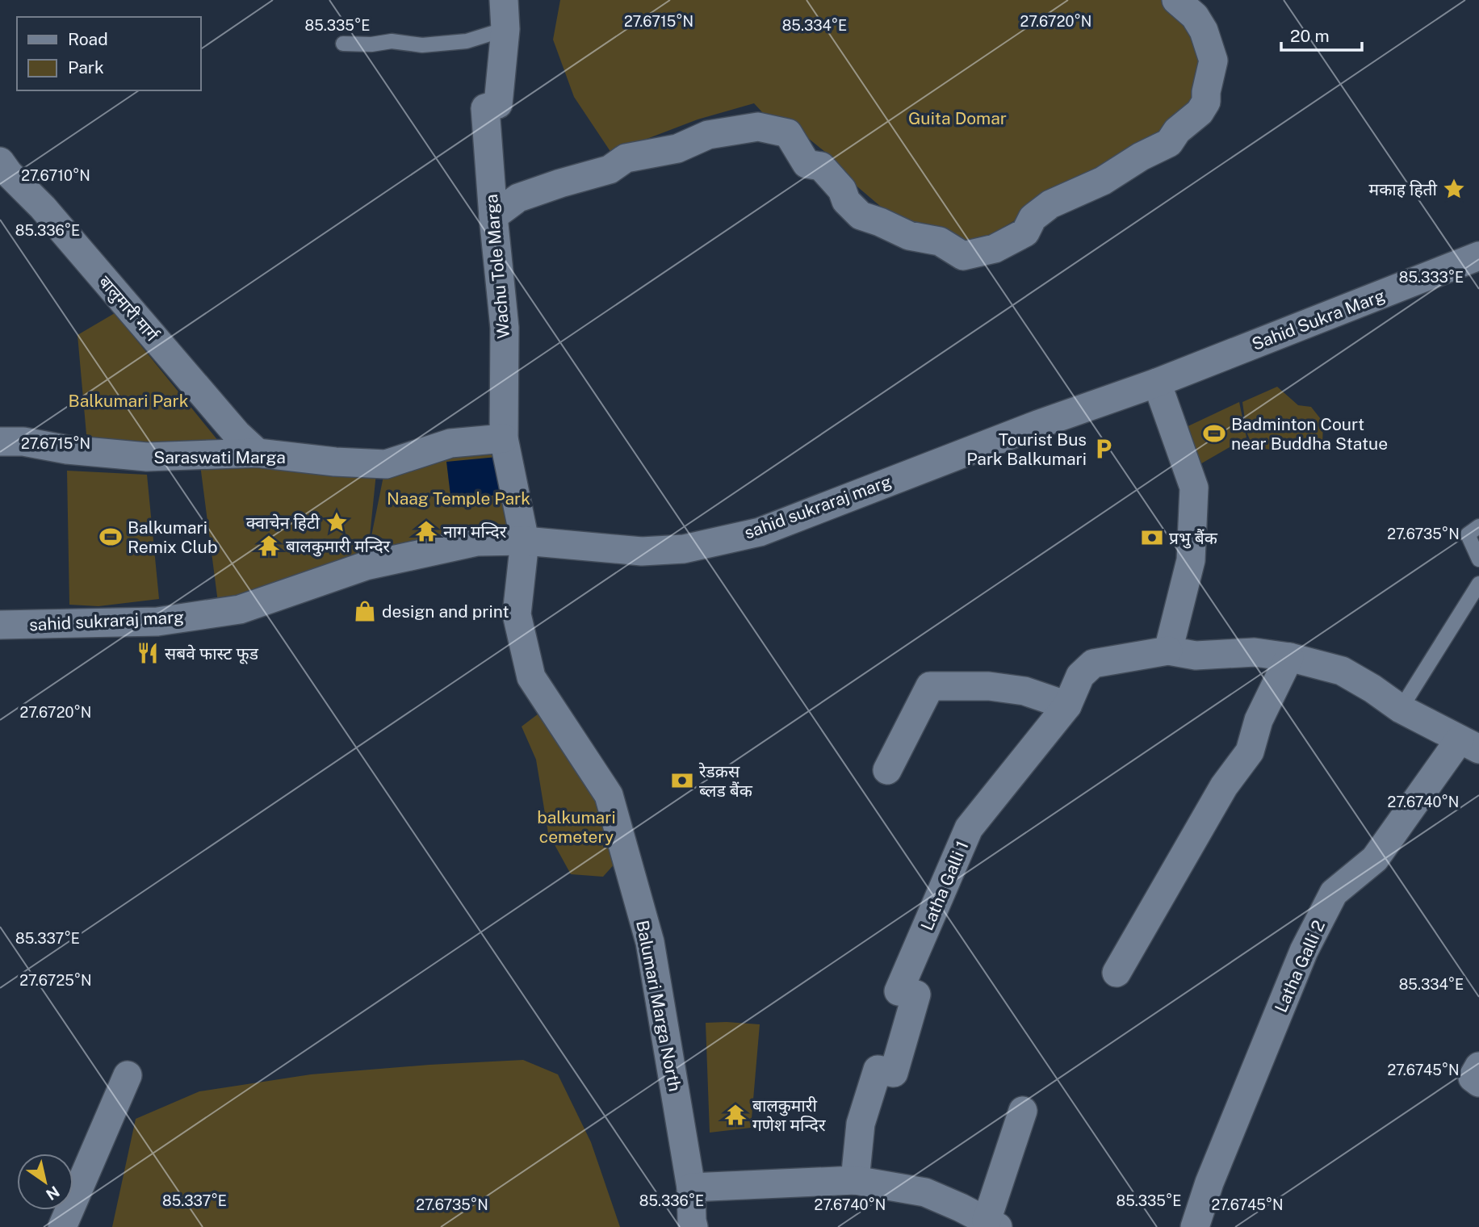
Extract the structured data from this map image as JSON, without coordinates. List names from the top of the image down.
{
  "streets": {
    "street": [
      "Wachu Tole Marga",
      "बालुमारी मार्ग",
      "Sahid Sukra Marg",
      "Saraswati Marga",
      "sahid sukraraj marg",
      "Latha Galli 1",
      "Latha Galli 2",
      "Balumari Marga North"
    ]
  },
  "crossings": [
    ["Wachu Tole Marga", "Saraswati Marga"],
    ["Wachu Tole Marga", "sahid sukraraj marg"],
    ["Wachu Tole Marga", "Balumari Marga North"],
    ["बालुमारी मार्ग", "Saraswati Marga"],
    ["Sahid Sukra Marg", "sahid sukraraj marg"],
    ["sahid sukraraj marg", "Balumari Marga North"],
    ["Latha Galli 1", "Latha Galli 2"]
  ],
  "parks": [
    "Guita Domar",
    "Balkumari Park",
    "Naag Temple Park",
    "balkumari cemetery"
  ],
  "places": {
    "place": ["मकाह हिती", "क्वाचेन हिटी"],
    "sports": ["Badminton Court near Buddha Statue", "Balkumari Remix Club"],
    "parking": ["Tourist Bus Park Balkumari"],
    "temple": ["नाग मन्दिर", "बालकुमारी मन्दिर", "बालकुमारी गणेश मन्दिर"],
    "bank": ["प्रभु बैंक", "रेडक्रस ब्लड बैंक"],
    "shop": ["design and print"],
    "restaurant": ["सबवे फास्ट फूड"]
  },
  "legend": ["Road", "Park"],
  "scale_bar": "20 m",
  "north": "bottom right",
  "coordinates": [
    "27.6715°N",
    "27.6720°N",
    "85.335°E",
    "85.334°E",
    "27.6710°N",
    "85.336°E",
    "85.333°E",
    "27.6735°N",
    "27.6740°N",
    "85.337°E",
    "27.6725°N",
    "27.6745°N"
  ]
}
